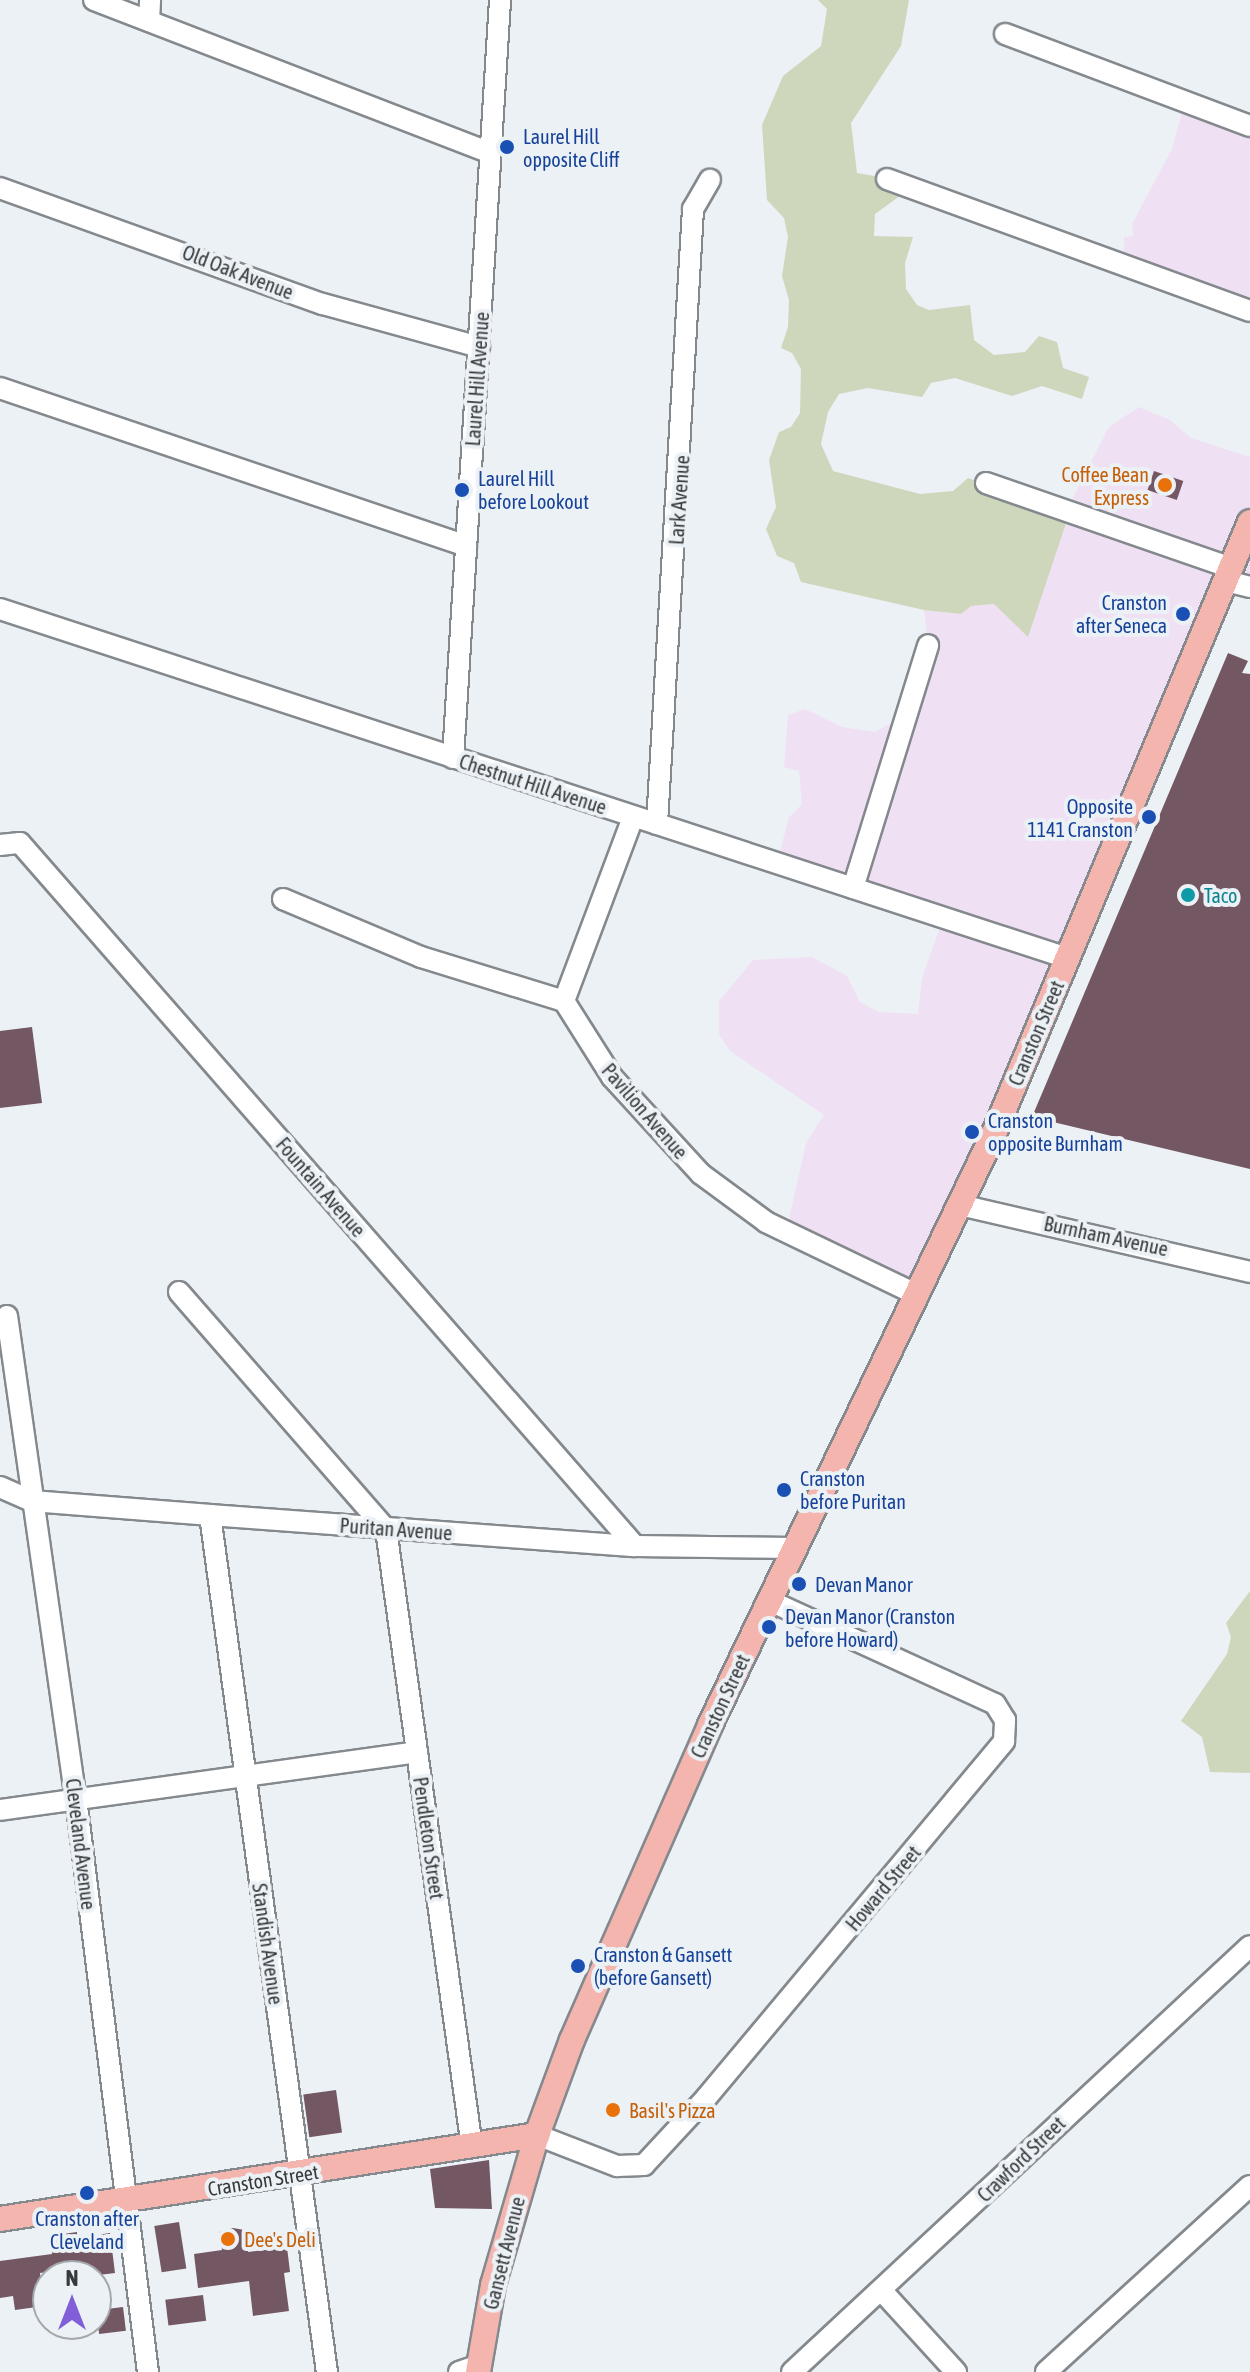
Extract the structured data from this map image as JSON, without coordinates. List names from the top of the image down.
{
  "streets": {
    "main road": ["Cranston Street", "Gansett Avenue"],
    "street": [
      "Old Oak Avenue",
      "Laurel Hill Avenue",
      "Lark Avenue",
      "Chestnut Hill Avenue",
      "Pavilion Avenue",
      "Fountain Avenue",
      "Burnham Avenue",
      "Puritan Avenue",
      "Pendleton Street",
      "Cleveland Avenue",
      "Howard Street",
      "Standish Avenue",
      "Crawford Street"
    ]
  },
  "crossings": [
    ["Old Oak Avenue", "Laurel Hill Avenue"],
    ["Laurel Hill Avenue", "Chestnut Hill Avenue"],
    ["Lark Avenue", "Chestnut Hill Avenue"],
    ["Chestnut Hill Avenue", "Cranston Street"],
    ["Cranston Street", "Pavilion Avenue"],
    ["Cranston Street", "Burnham Avenue"],
    ["Cranston Street", "Puritan Avenue"],
    ["Cranston Street", "Pendleton Street"],
    ["Cranston Street", "Cleveland Avenue"],
    ["Cranston Street", "Howard Street"],
    ["Cranston Street", "Standish Avenue"],
    ["Cranston Street", "Gansett Avenue"],
    ["Fountain Avenue", "Puritan Avenue"],
    ["Puritan Avenue", "Pendleton Street"],
    ["Puritan Avenue", "Cleveland Avenue"],
    ["Puritan Avenue", "Standish Avenue"],
    ["Howard Street", "Gansett Avenue"]
  ],
  "places": [
    "Laurel Hill opposite Cliff",
    "Coffee Bean Express",
    "Laurel Hill before Lookout",
    "Cranston after Seneca",
    "Opposite 1141 Cranston",
    "Taco",
    "Cranston opposite Burnham",
    "Cranston before Puritan",
    "Devan Manor",
    "Devan Manor (Cranston before Howard)",
    "Cranston & Gansett (before Gansett)",
    "Basil's Pizza",
    "Cranston after Cleveland",
    "Dee's Deli"
  ],
  "north": "top"
}
